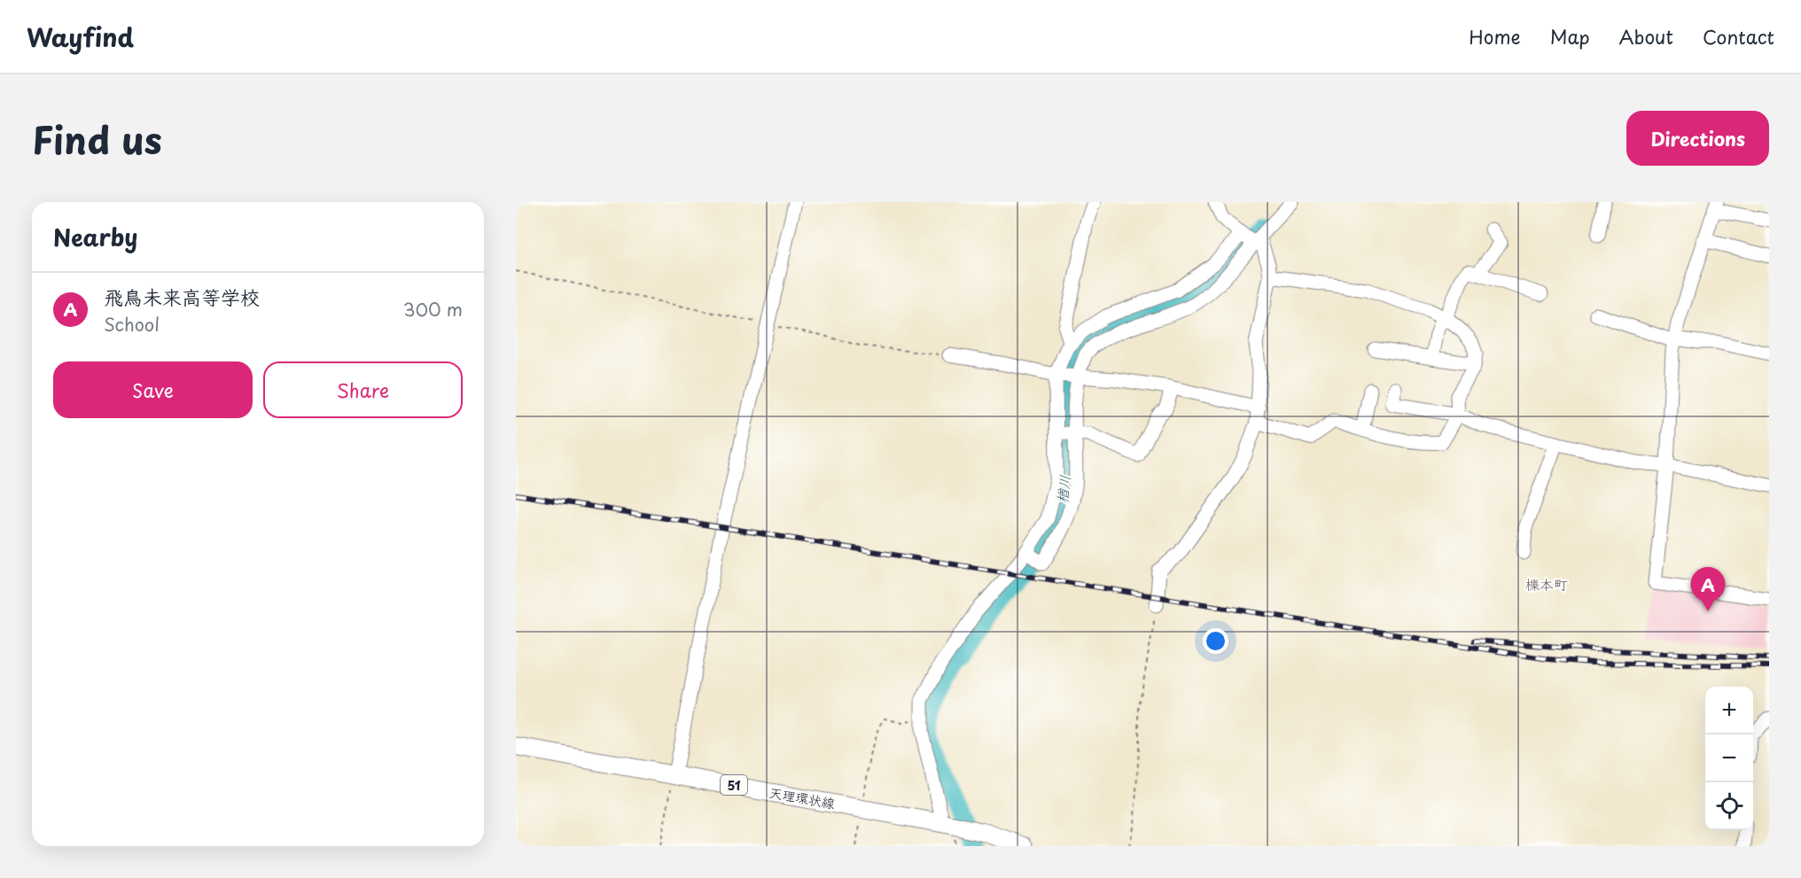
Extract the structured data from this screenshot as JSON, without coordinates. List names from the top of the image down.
{
  "streets": {
    "main road": ["51", "天理環状線"]
  },
  "districts": ["櫟本町"],
  "water": ["楢川"],
  "page": {
    "header": "Wayfind",
    "nav": [
      "Home",
      "Map",
      "About",
      "Contact"
    ],
    "title": "Find us",
    "buttons": [
      "Directions",
      ["Save", "Share"]
    ],
    "heading": "Nearby",
    "list": [
      {
        "mark": "A",
        "name": "飛鳥未来高等学校",
        "note": "School",
        "value": "300 m"
      }
    ],
    "pins": "A",
    "map_buttons": ["+", "−"]
  }
}
